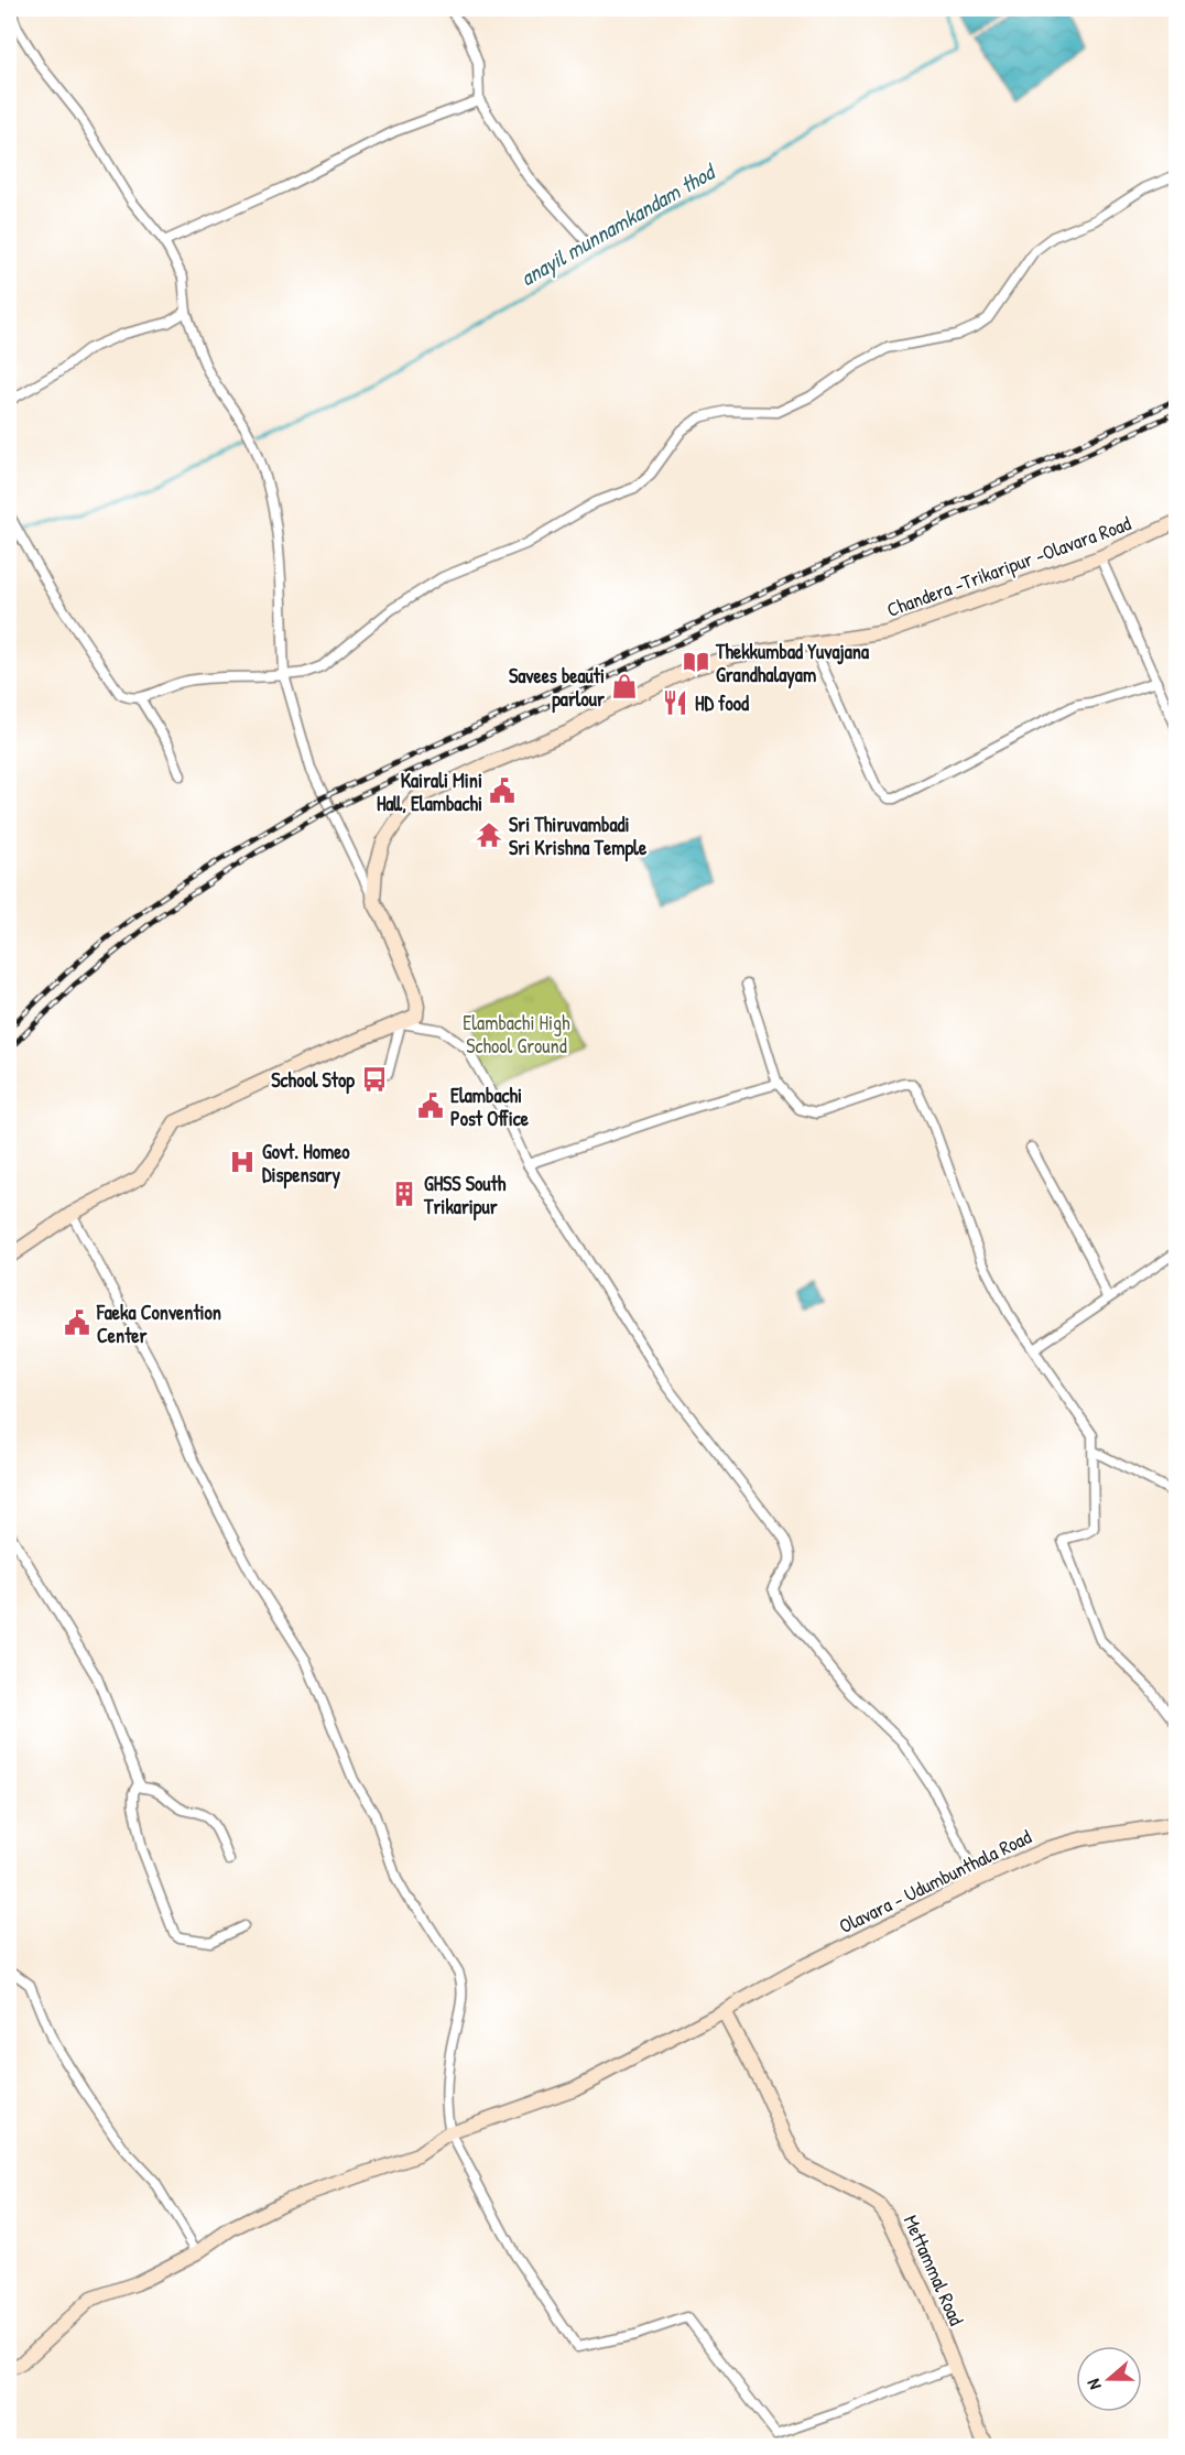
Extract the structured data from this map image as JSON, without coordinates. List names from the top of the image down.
{
  "streets": {
    "main road": ["Chandera -Trikaripur -Olavara Road", "Olavara - Udumbunthala Road", "Mettammal Road"]
  },
  "crossings": [
    ["Olavara - Udumbunthala Road", "Mettammal Road"]
  ],
  "water": ["anayil munnamkandam thod"],
  "parks": ["Elambachi High School Ground"],
  "places": {
    "library": ["Thekkumbad Yuvajana Grandhalayam"],
    "shop": ["Savees beauti parlour"],
    "restaurant": ["HD food"],
    "public building": ["Kairali Mini Hall, Elambachi", "Elambachi Post Office", "Faeka Convention Center"],
    "temple": ["Sri Thiruvambadi Sri Krishna Temple"],
    "bus stop": ["School Stop"],
    "hospital": ["Govt. Homeo Dispensary"],
    "building": ["GHSS South Trikaripur"]
  },
  "north": "left"
}
